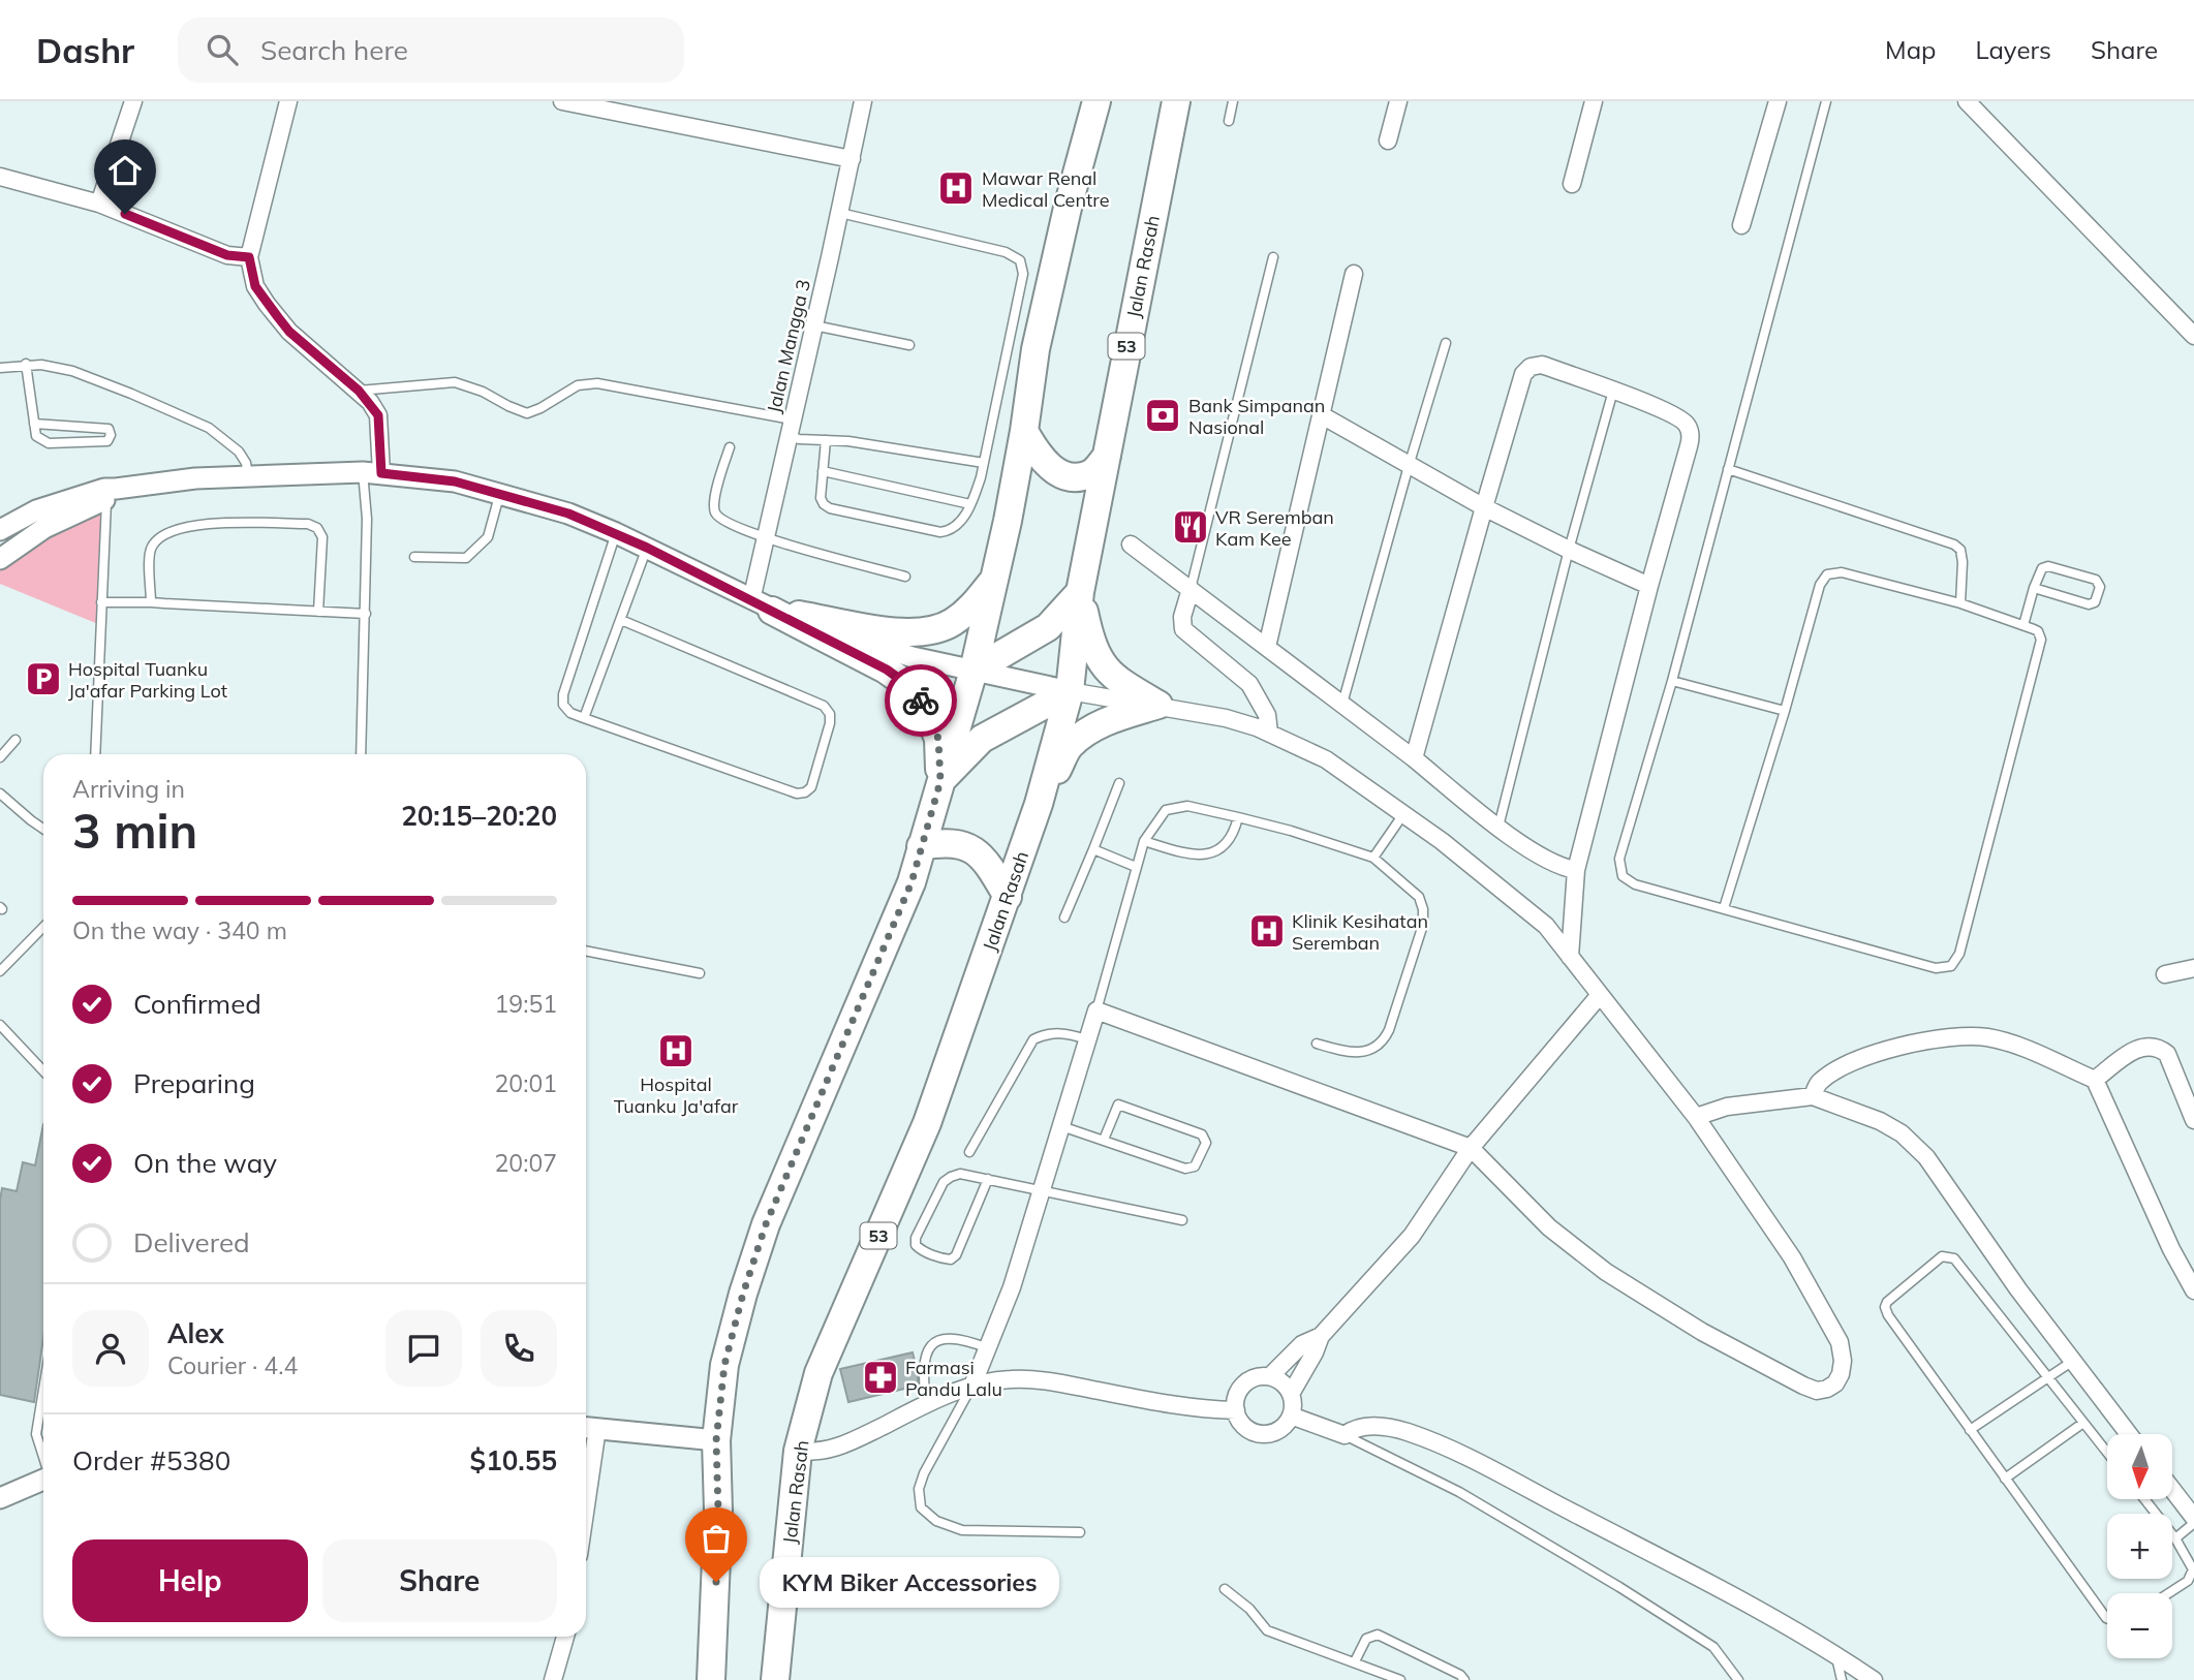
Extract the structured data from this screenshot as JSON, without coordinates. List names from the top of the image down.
{
  "streets": {
    "highway": ["Jalan Rasah", "53"],
    "street": ["Jalan Mangga 3"]
  },
  "places": {
    "hospital": ["Mawar Renal Medical Centre", "Klinik Kesihatan Seremban", "Hospital Tuanku Ja'afar"],
    "bank": ["Bank Simpanan Nasional"],
    "restaurant": ["VR Seremban Kam Kee"],
    "parking": ["Hospital Tuanku Ja'afar Parking Lot"],
    "pharmacy": ["Farmasi Pandu Lalu"],
    "other": ["KYM Biker Accessories"]
  },
  "north": "bottom",
  "page": {
    "header": "Dashr",
    "search": "Search here",
    "nav": ["Map", "Layers", "Share"],
    "heading": ["3 min", "Arriving in", "20:15–20:20"],
    "panel": [
      "Alex",
      "Courier · 4.4",
      "Order #5380",
      "$10.55"
    ],
    "bar": "On the way · 340 m",
    "list": [
      ["Confirmed", "19:51"],
      ["Preparing", "20:01"],
      ["On the way", "20:07"],
      "Delivered"
    ],
    "map_buttons": ["+", "−"],
    "buttons": ["Help", "Share"],
    "bubble": "KYM Biker Accessories"
  }
}
